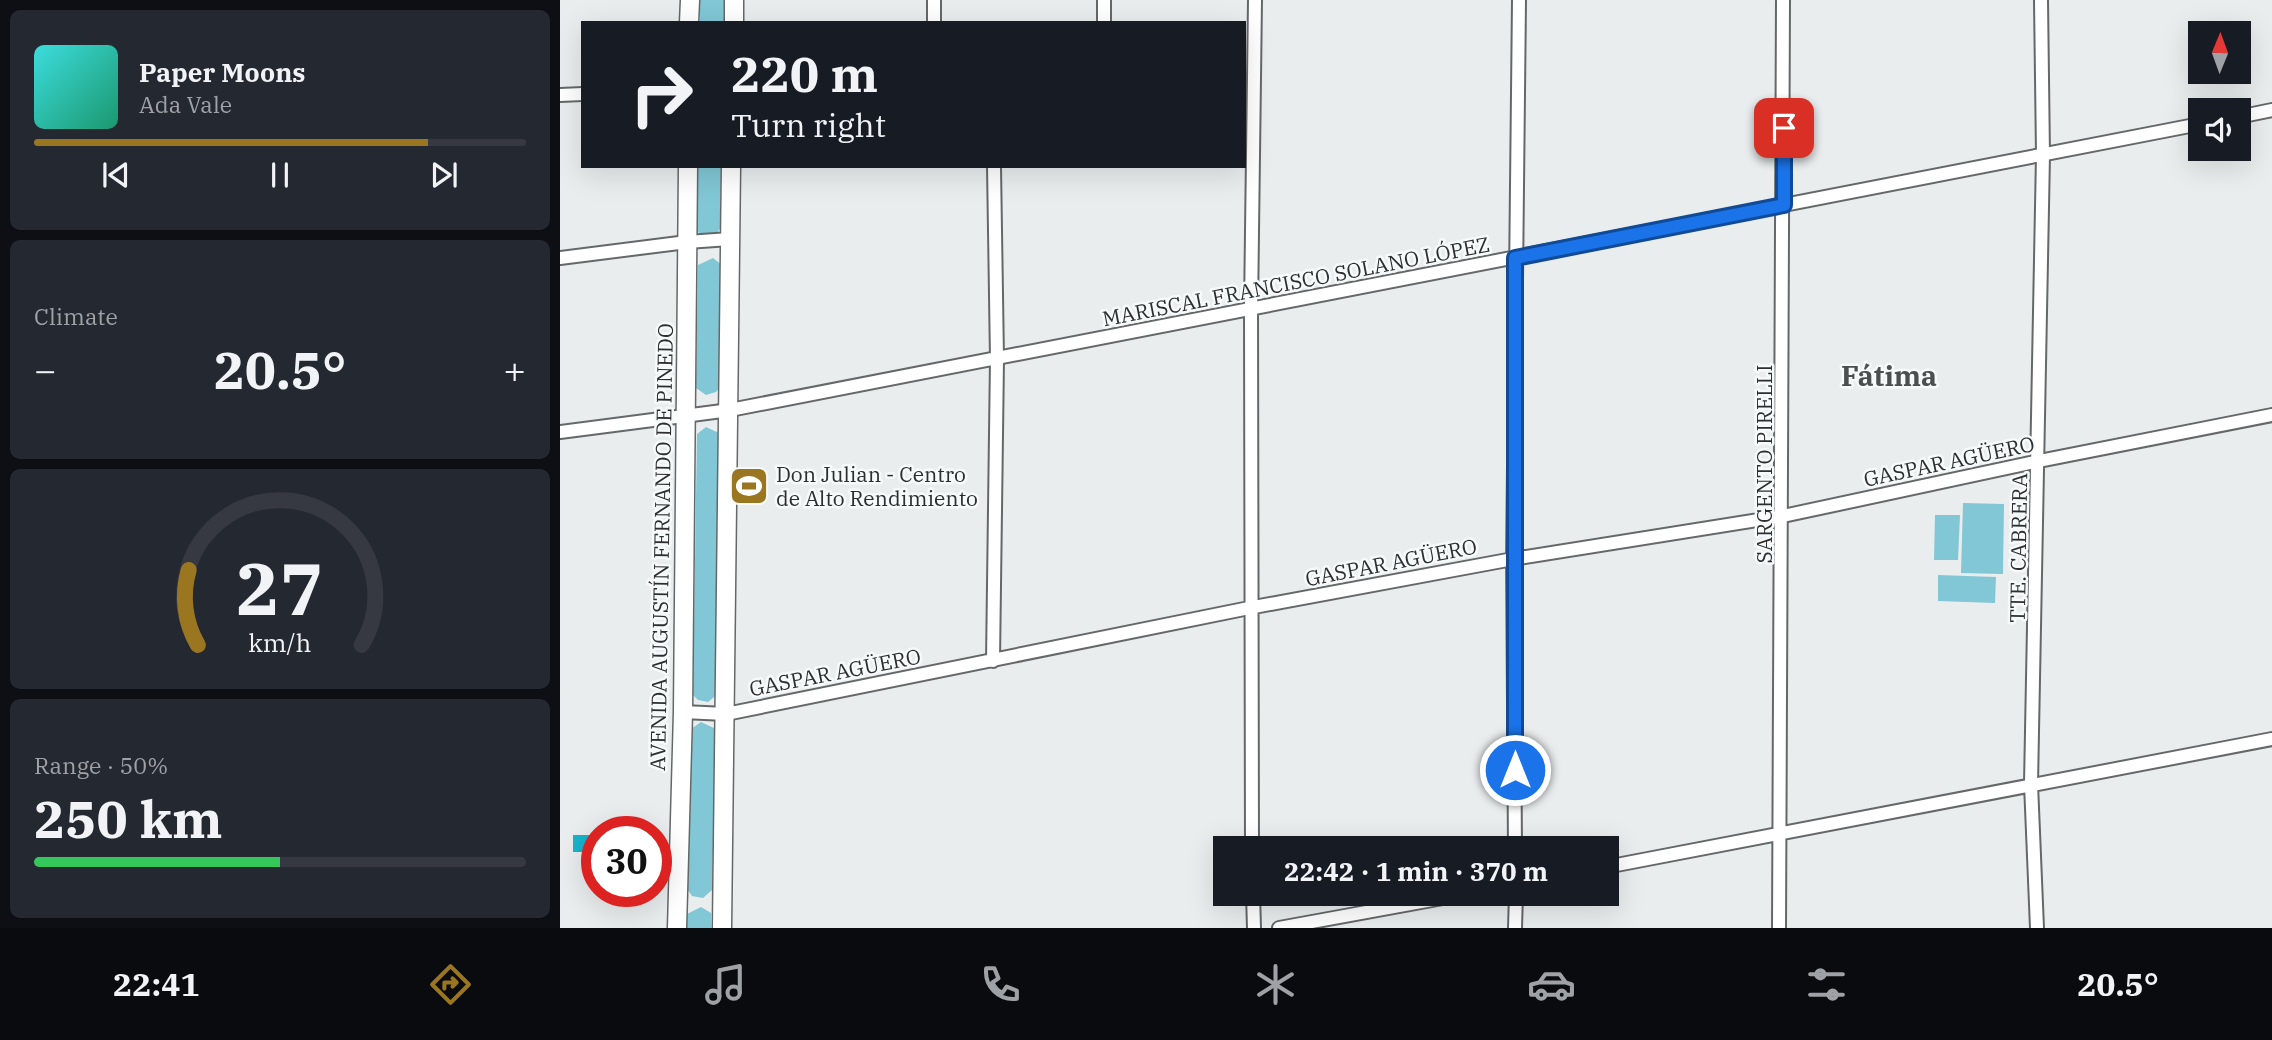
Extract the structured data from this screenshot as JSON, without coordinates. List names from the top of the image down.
{
  "streets": {
    "street": [
      "MARISCAL FRANCISCO SOLANO LÓPEZ",
      "GASPAR AGÜERO",
      "SARGENTO PIRELLI",
      "AVENIDA AUGUSTÍN FERNANDO DE PINEDO",
      "TTE. CABRERA"
    ]
  },
  "crossings": [
    ["MARISCAL FRANCISCO SOLANO LÓPEZ", "SARGENTO PIRELLI"],
    ["MARISCAL FRANCISCO SOLANO LÓPEZ", "AVENIDA AUGUSTÍN FERNANDO DE PINEDO"],
    ["MARISCAL FRANCISCO SOLANO LÓPEZ", "TTE. CABRERA"],
    ["GASPAR AGÜERO", "SARGENTO PIRELLI"],
    ["GASPAR AGÜERO", "AVENIDA AUGUSTÍN FERNANDO DE PINEDO"],
    ["GASPAR AGÜERO", "TTE. CABRERA"]
  ],
  "districts": ["Fátima"],
  "places": {
    "sports": ["Don Julian - Centro de Alto Rendimiento"]
  },
  "north": "top",
  "page": {
    "turn": ["220 m", "Turn right"],
    "song": ["Paper Moons", "Ada Vale"],
    "tile": [
      "Climate",
      ["Range · 50%", "250 km"]
    ],
    "heat": ["−", "20.5°", "+"],
    "limit": "30",
    "trip": "22:42 · 1 min · 370 m",
    "tabs": ["22:41", "20.5°"],
    "gauge": ["27", "km/h"]
  }
}
